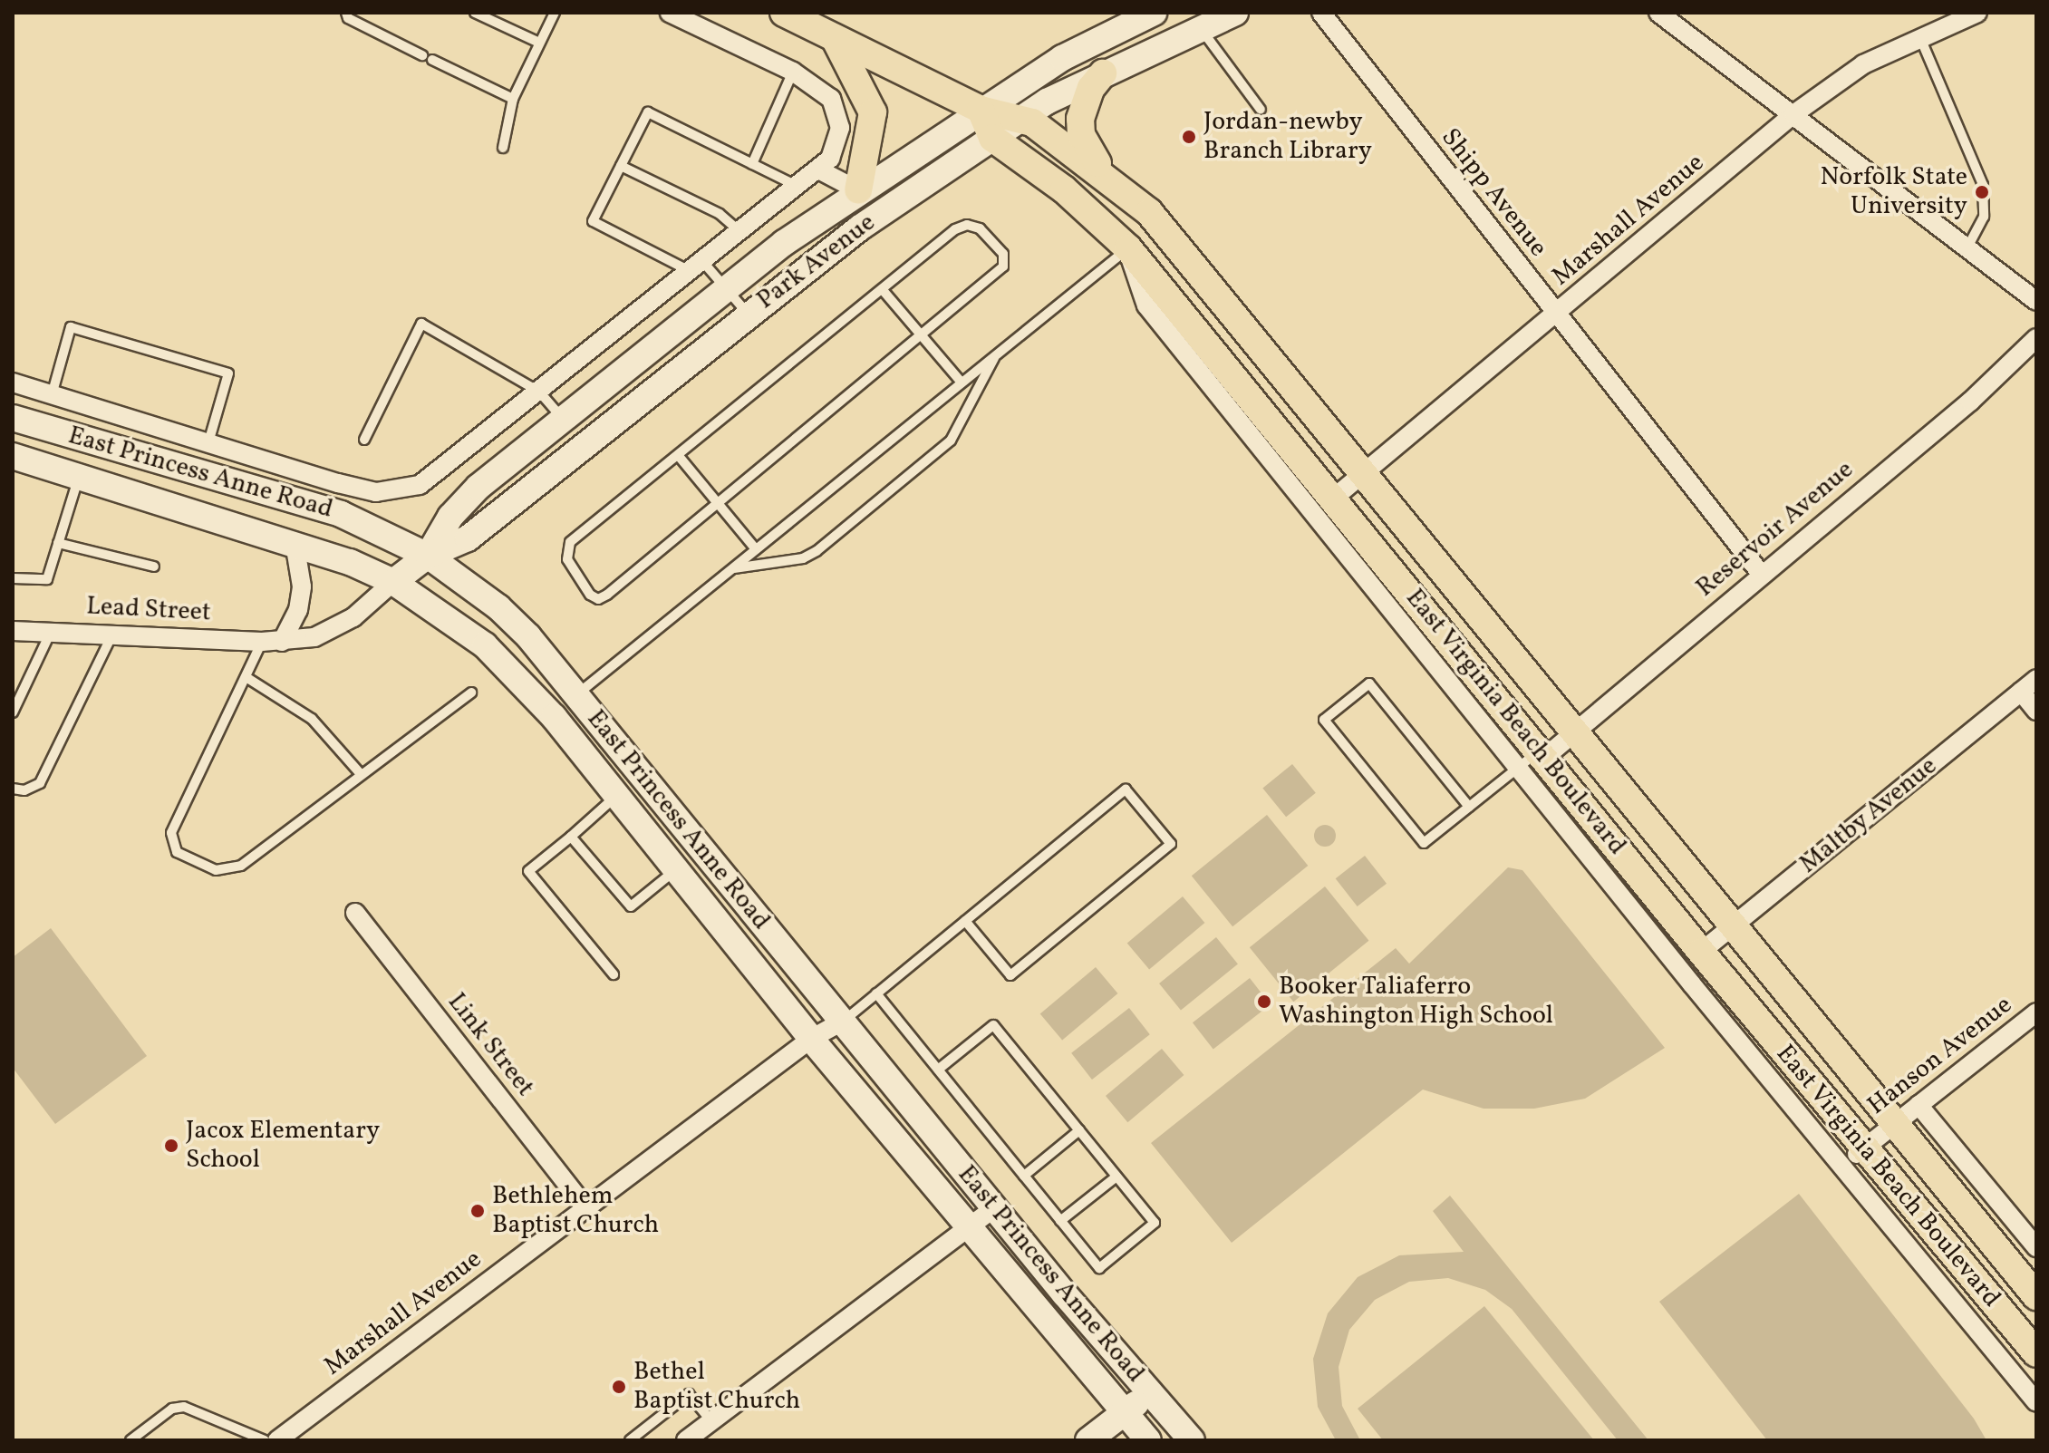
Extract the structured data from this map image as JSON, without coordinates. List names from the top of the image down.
{
  "streets": {
    "main road": ["Park Avenue", "East Princess Anne Road", "East Virginia Beach Boulevard"],
    "street": [
      "Shipp Avenue",
      "Marshall Avenue",
      "Reservoir Avenue",
      "Lead Street",
      "Maltby Avenue",
      "Link Street",
      "Hanson Avenue"
    ]
  },
  "crossings": [
    ["Shipp Avenue", "Marshall Avenue"],
    ["Shipp Avenue", "Reservoir Avenue"],
    ["Marshall Avenue", "East Princess Anne Road"],
    ["Marshall Avenue", "East Virginia Beach Boulevard"],
    ["Marshall Avenue", "Link Street"],
    ["Park Avenue", "East Princess Anne Road"],
    ["Park Avenue", "Lead Street"],
    ["Park Avenue", "East Virginia Beach Boulevard"],
    ["East Princess Anne Road", "Lead Street"],
    ["Reservoir Avenue", "East Virginia Beach Boulevard"],
    ["East Virginia Beach Boulevard", "Maltby Avenue"],
    ["East Virginia Beach Boulevard", "Hanson Avenue"]
  ],
  "places": [
    "Jordan-newby Branch Library",
    "Norfolk State University",
    "Booker Taliaferro Washington High School",
    "Jacox Elementary School",
    "Bethlehem Baptist Church",
    "Bethel Baptist Church"
  ]
}
